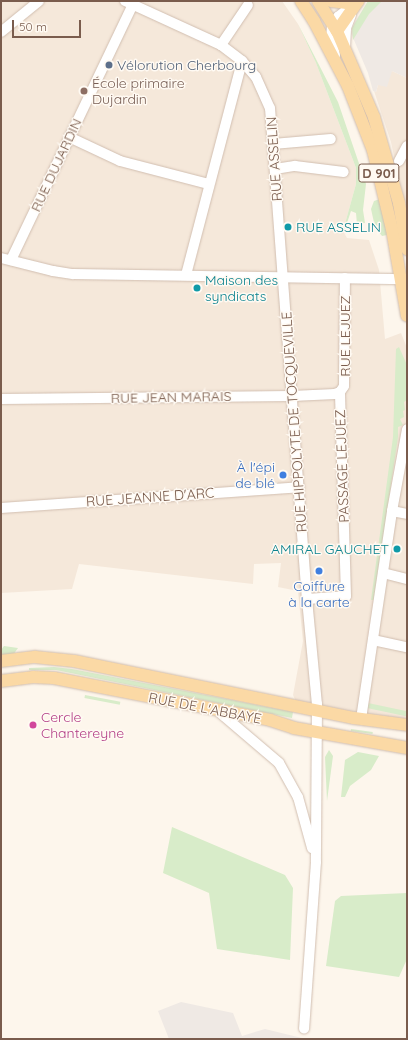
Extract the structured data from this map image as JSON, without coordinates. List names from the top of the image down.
{
  "streets": {
    "main road": ["D 901", "RUE DE L'ABBAYE"],
    "street": [
      "RUE ASSELIN",
      "RUE DUJARDIN",
      "RUE LEJUEZ",
      "RUE JEAN MARAIS",
      "RUE HIPPOLYTE DE TOCQUEVILLE",
      "PASSAGE LEJUEZ",
      "RUE JEANNE D'ARC"
    ]
  },
  "crossings": [
    ["RUE ASSELIN", "RUE DUJARDIN"],
    ["RUE ASSELIN", "RUE HIPPOLYTE DE TOCQUEVILLE"],
    ["RUE LEJUEZ", "RUE JEAN MARAIS"],
    ["RUE LEJUEZ", "PASSAGE LEJUEZ"],
    ["RUE JEAN MARAIS", "RUE HIPPOLYTE DE TOCQUEVILLE"],
    ["RUE JEAN MARAIS", "PASSAGE LEJUEZ"],
    ["RUE HIPPOLYTE DE TOCQUEVILLE", "PASSAGE LEJUEZ"],
    ["RUE HIPPOLYTE DE TOCQUEVILLE", "RUE JEANNE D'ARC"],
    ["RUE HIPPOLYTE DE TOCQUEVILLE", "RUE DE L'ABBAYE"]
  ],
  "places": [
    "Vélorution Cherbourg",
    "École primaire Dujardin",
    "RUE ASSELIN",
    "Maison des syndicats",
    "À l'épi de blé",
    "AMIRAL GAUCHET",
    "Coiffure à la carte",
    "Cercle Chantereyne"
  ],
  "scale_bar": "50 m"
}
